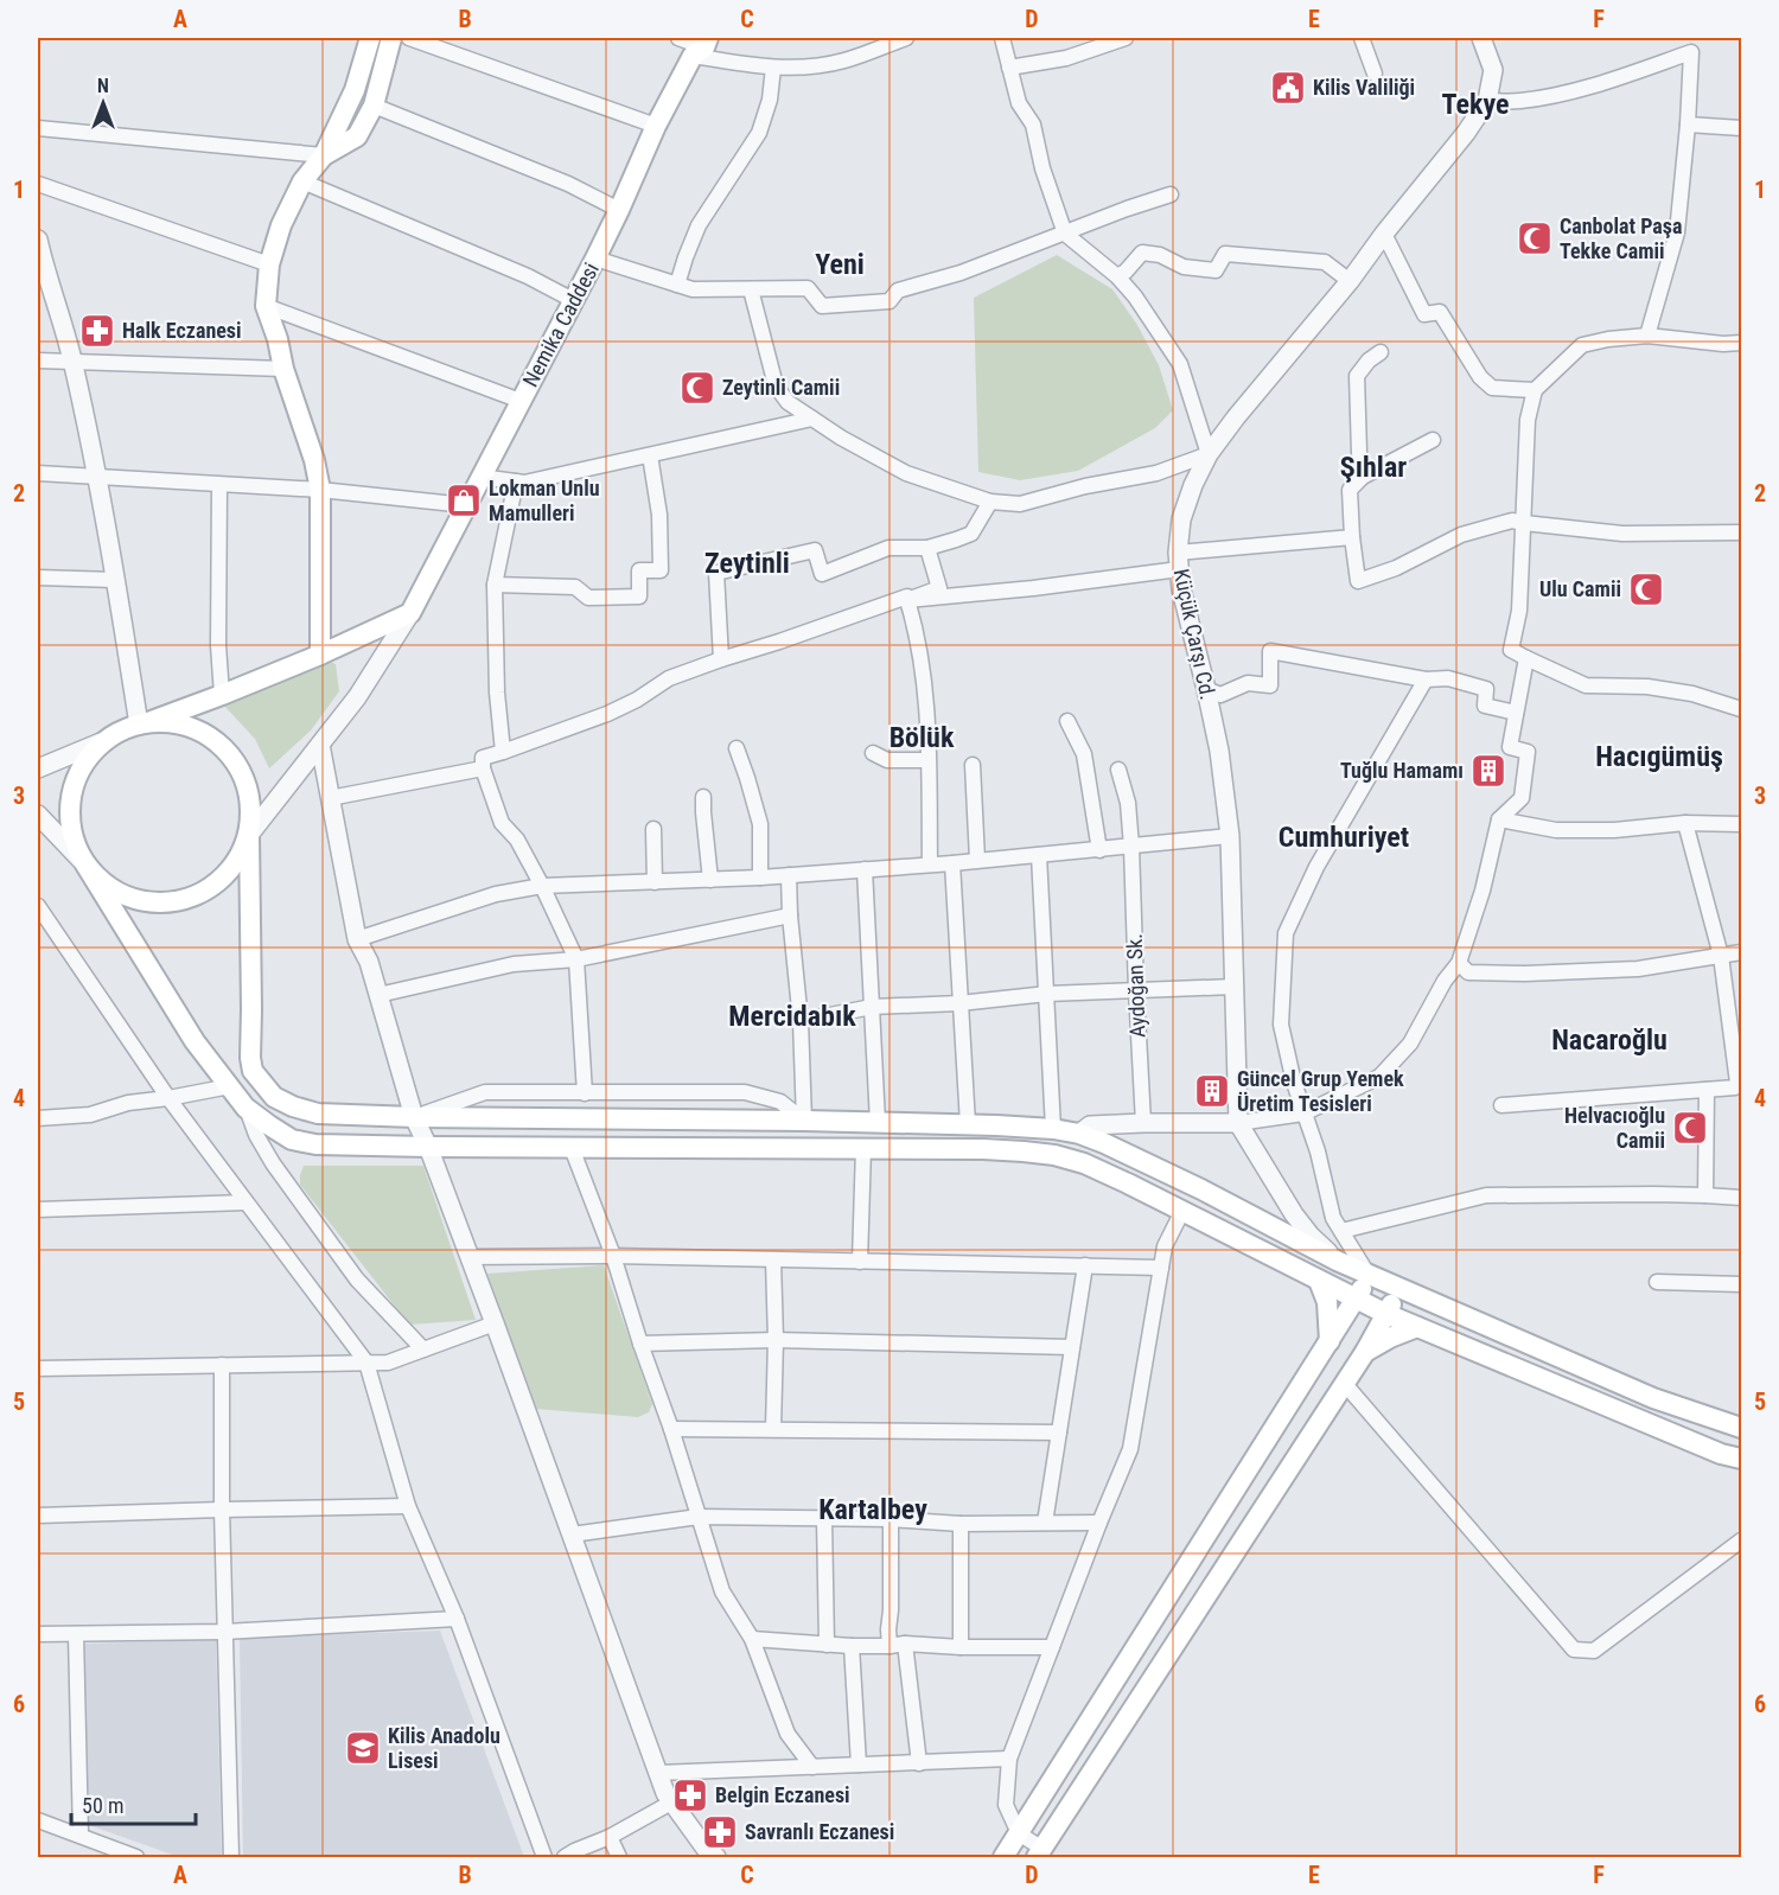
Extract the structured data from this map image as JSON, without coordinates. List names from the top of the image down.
{
  "streets": {
    "main road": ["Nemika Caddesi"],
    "street": ["Küçük Çarşı Cd.", "Aydoğan Sk."]
  },
  "districts": [
    "Tekye",
    "Yeni",
    "Şıhlar",
    "Zeytinli",
    "Bölük",
    "Hacıgümüş",
    "Cumhuriyet",
    "Mercidabık",
    "Nacaroğlu",
    "Kartalbey"
  ],
  "places": {
    "public building": ["Kilis Valiliği"],
    "mosque": [
      "Canbolat Paşa Tekke Camii",
      "Zeytinli Camii",
      "Ulu Camii",
      "Helvacıoğlu Camii"
    ],
    "pharmacy": ["Halk Eczanesi", "Belgin Eczanesi", "Savranlı Eczanesi"],
    "shop": ["Lokman Unlu Mamulleri"],
    "building": ["Tuğlu Hamamı", "Güncel Grup Yemek Üretim Tesisleri"],
    "school or university": ["Kilis Anadolu Lisesi"]
  },
  "scale_bar": "50 m",
  "north": "top",
  "grid": {
    "columns": [
      "A",
      "B",
      "C",
      "D",
      "E",
      "F"
    ],
    "rows": [
      "1",
      "2",
      "3",
      "4",
      "5",
      "6"
    ]
  }
}
